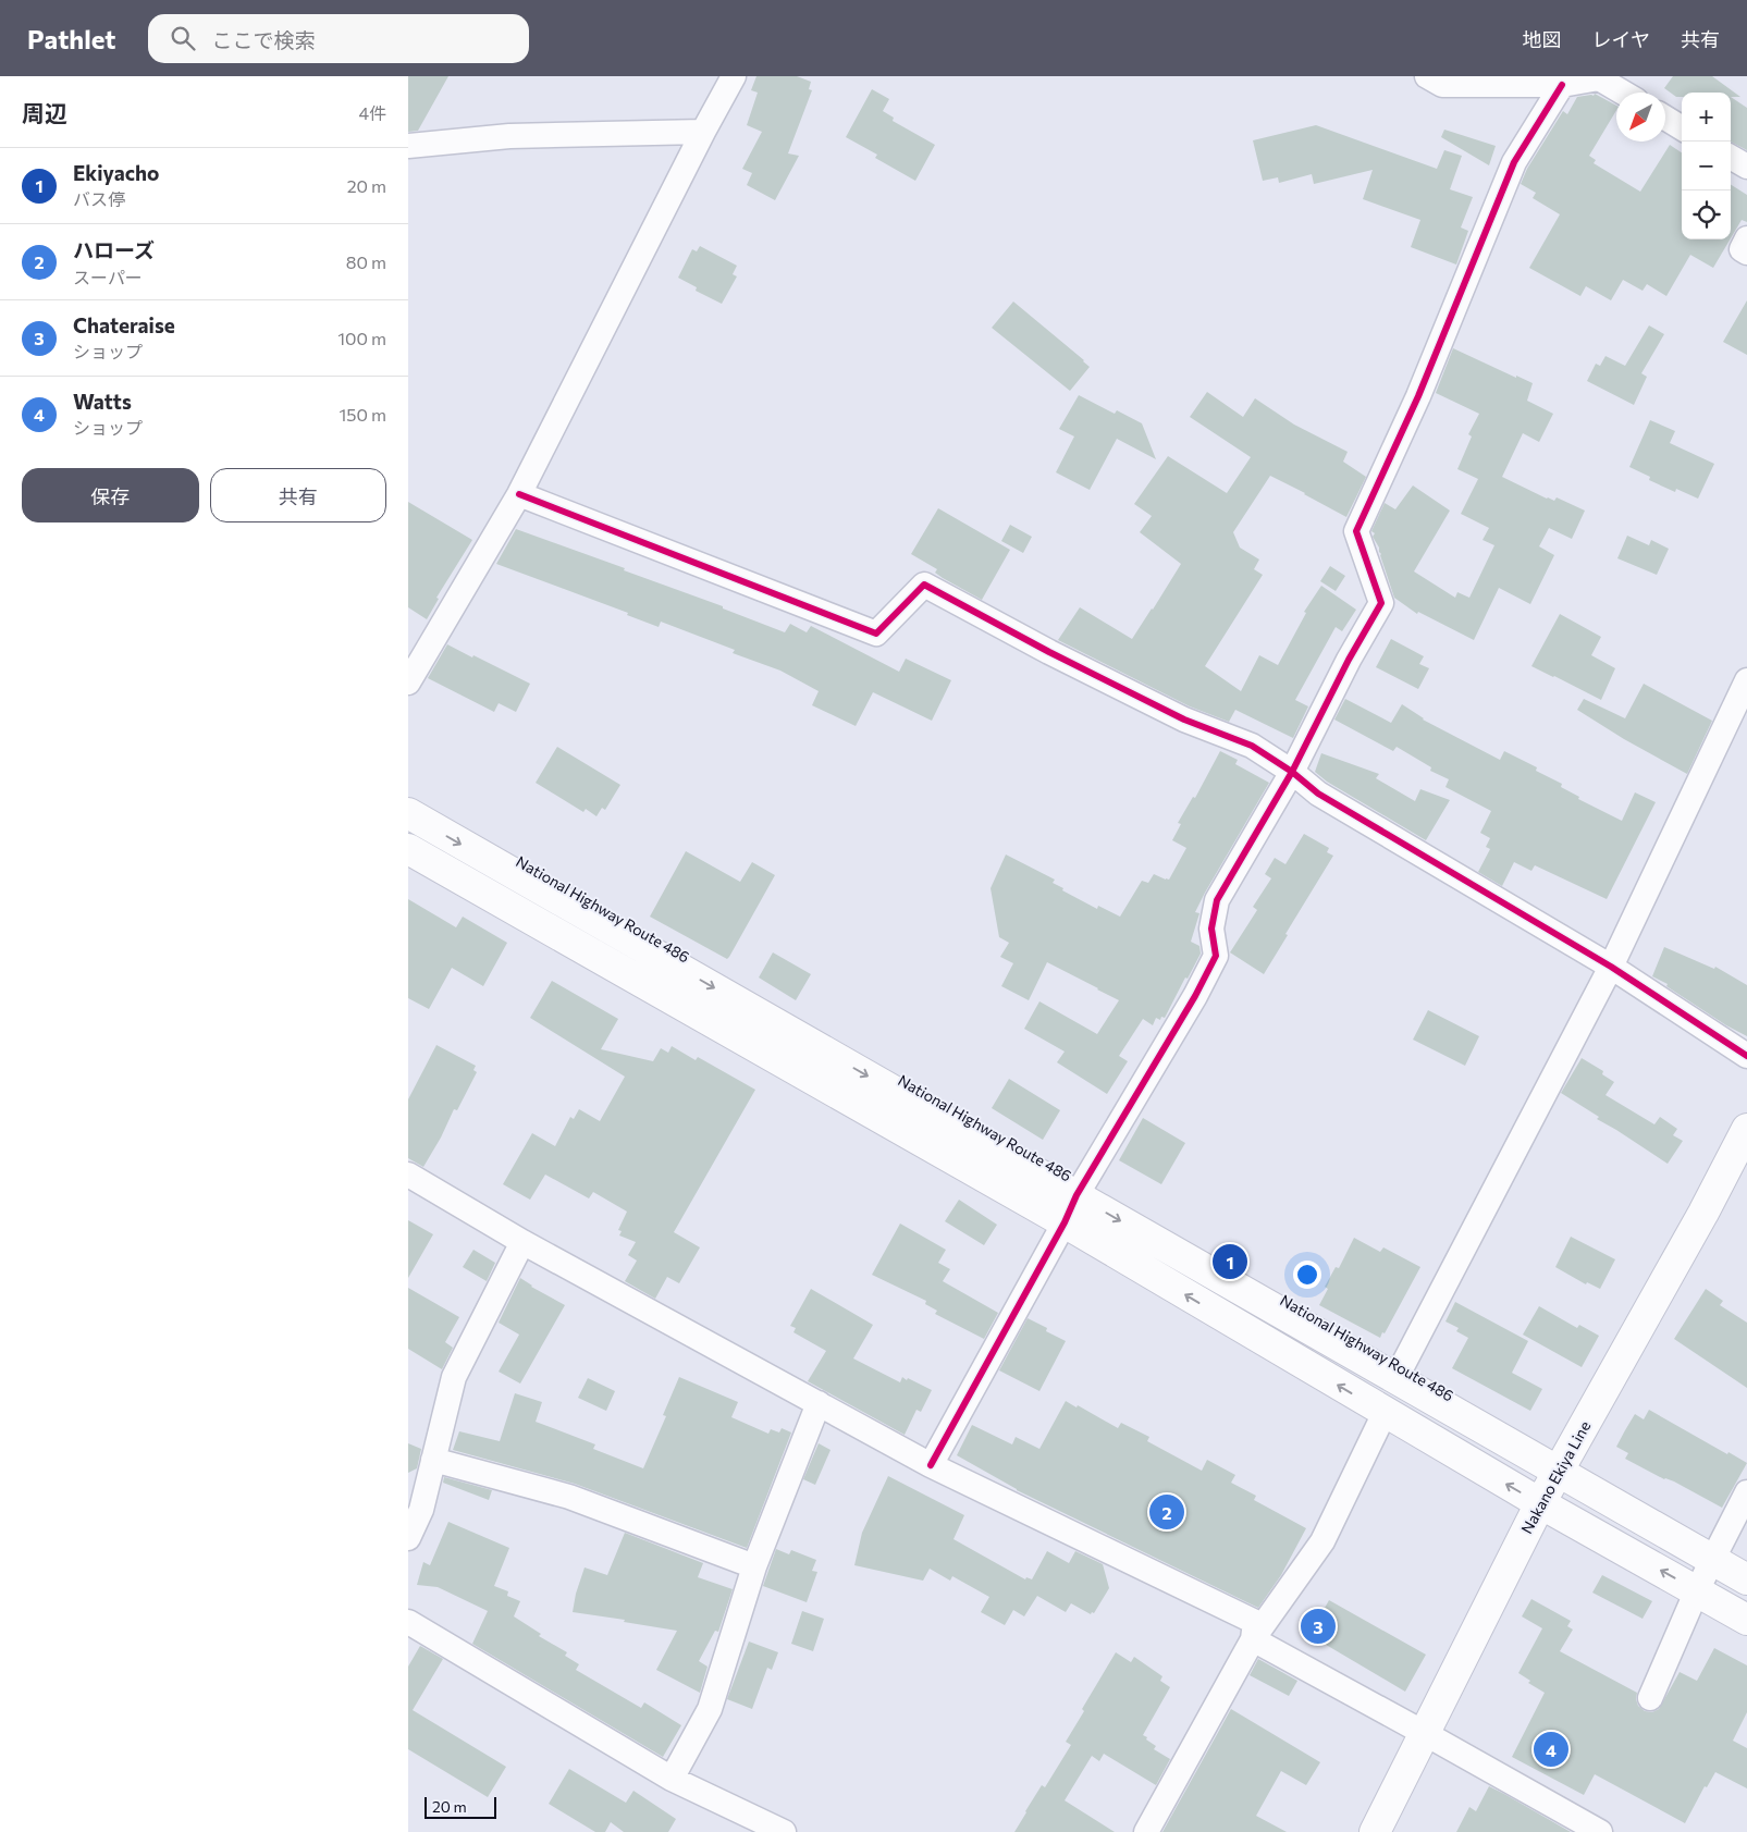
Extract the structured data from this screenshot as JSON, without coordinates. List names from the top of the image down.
{
  "streets": {
    "main road": ["National Highway Route 486", "Nakano Ekiya Line"]
  },
  "crossings": [
    ["National Highway Route 486", "Nakano Ekiya Line"]
  ],
  "scale_bar": "20 m",
  "north": "bottom left",
  "page": {
    "header": "Pathlet",
    "search": "ここで検索",
    "nav": ["地図", "レイヤ", "共有"],
    "heading": ["周辺", "4件"],
    "map_buttons": ["+", "−"],
    "list": [
      {
        "mark": "1",
        "name": "Ekiyacho",
        "note": "バス停",
        "value": "20 m"
      },
      {
        "mark": "2",
        "name": "ハローズ",
        "note": "スーパー",
        "value": "80 m"
      },
      {
        "mark": "3",
        "name": "Chateraise",
        "note": "ショップ",
        "value": "100 m"
      },
      {
        "mark": "4",
        "name": "Watts",
        "note": "ショップ",
        "value": "150 m"
      }
    ],
    "buttons": ["保存", "共有"],
    "pins": [
      "1",
      "2",
      "3",
      "4"
    ],
    "scale": "20 m"
  }
}
